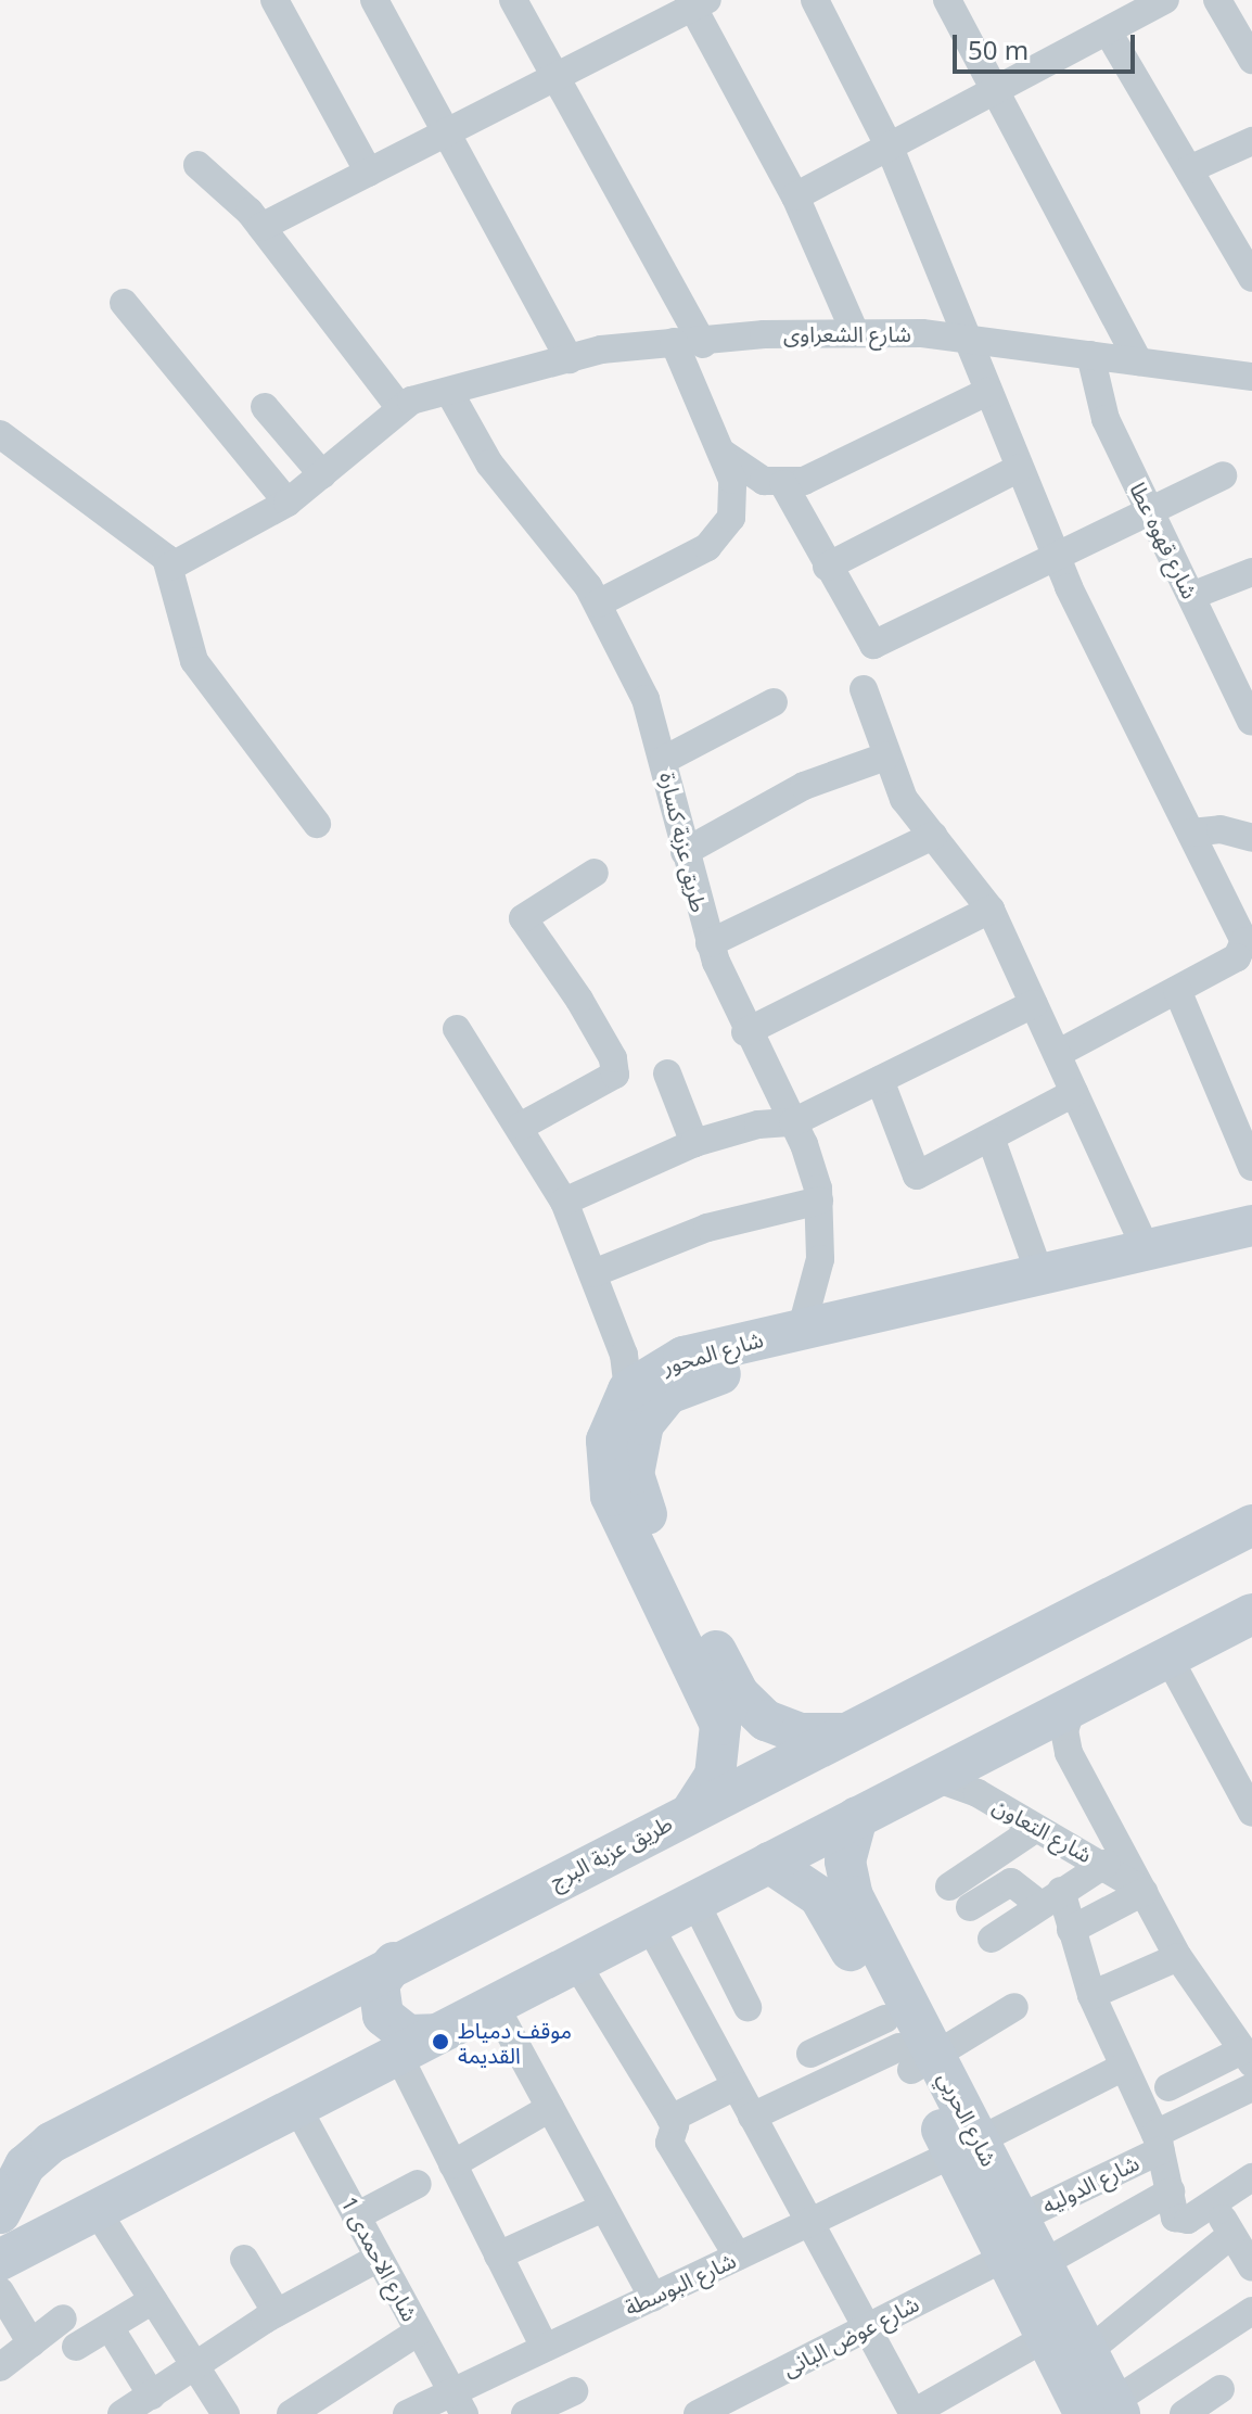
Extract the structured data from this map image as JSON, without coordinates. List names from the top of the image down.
{
  "streets": {
    "street": [
      "شارع الشعراوى",
      "شارع قهوه عطا",
      "طريق عزبة كسارة",
      "شارع المحور",
      "شارع التعاون",
      "طريق عزبة البرج",
      "شارع الحربي",
      "شارع الدوليه",
      "شارع الاحمدى 1",
      "شارع البوسطة",
      "شارع عوض البانى"
    ]
  },
  "crossings": [
    ["شارع الشعراوى", "شارع قهوه عطا"],
    ["شارع الشعراوى", "طريق عزبة كسارة"],
    ["طريق عزبة كسارة", "شارع المحور"],
    ["شارع المحور", "طريق عزبة البرج"],
    ["شارع الحربي", "شارع الدوليه"],
    ["شارع الحربي", "شارع البوسطة"],
    ["شارع الحربي", "شارع عوض البانى"],
    ["شارع الاحمدى 1", "شارع البوسطة"]
  ],
  "places": ["موقف دمياط القديمة"],
  "scale_bar": "50 m"
}
